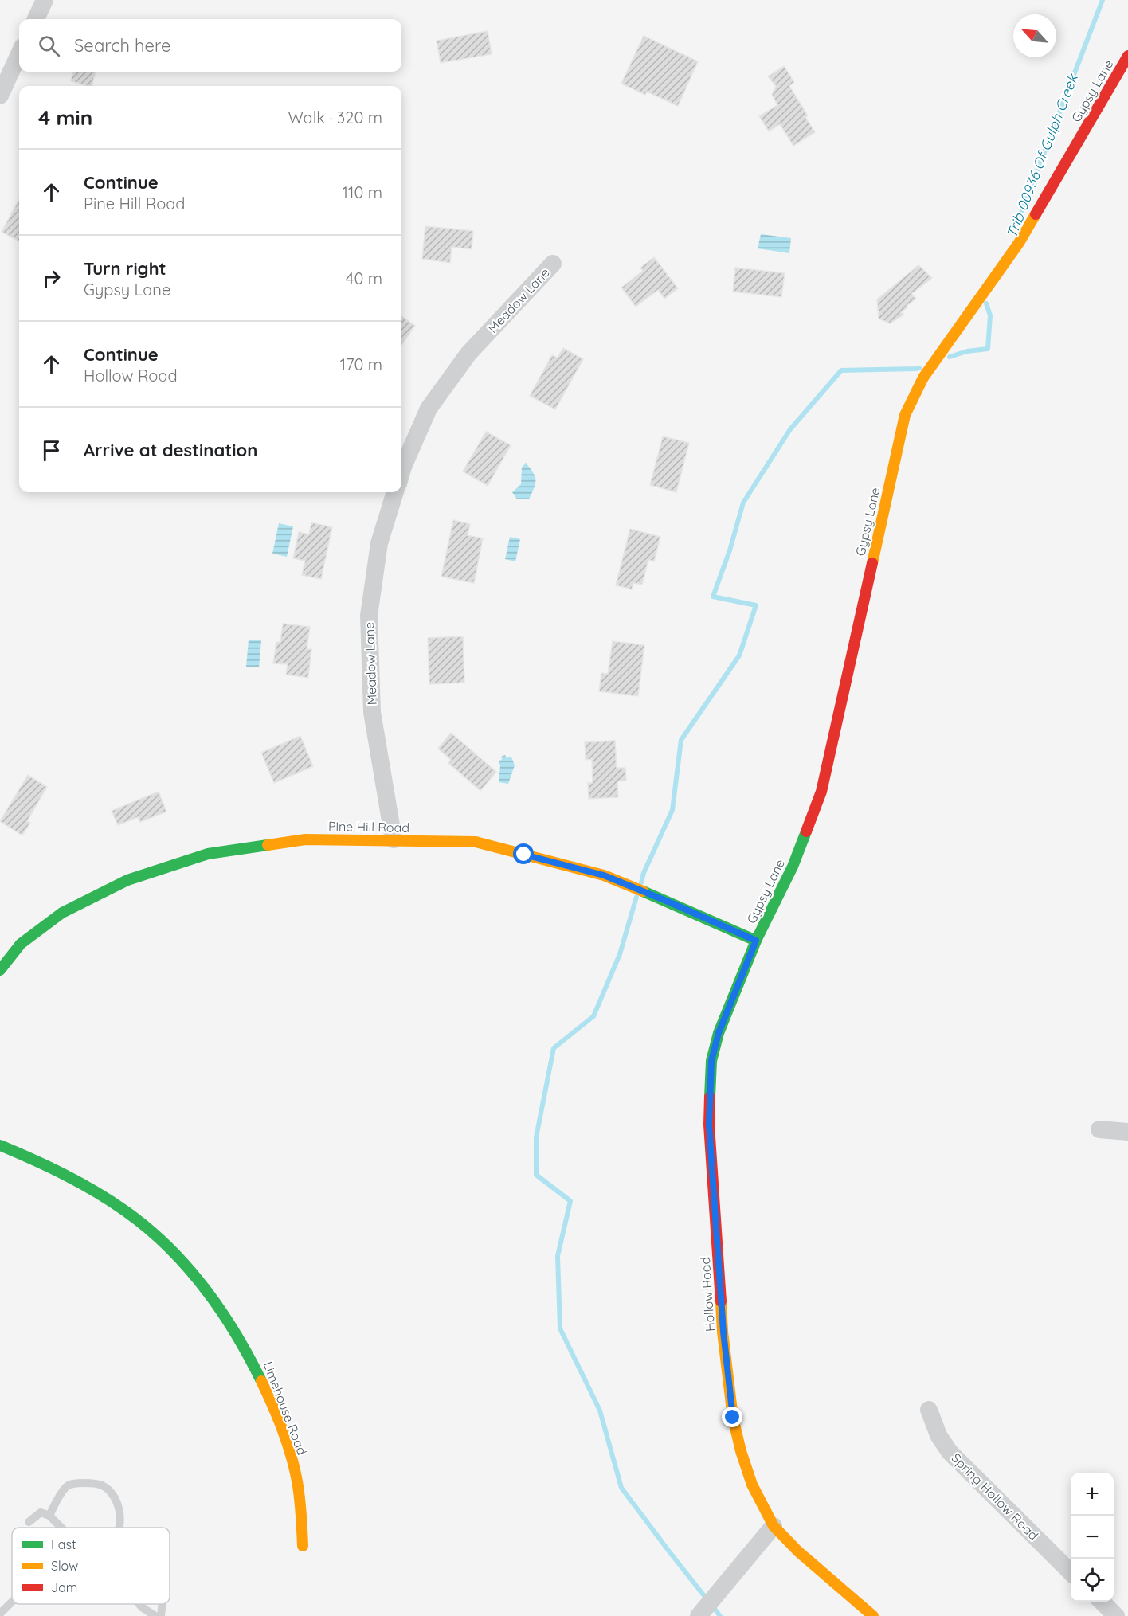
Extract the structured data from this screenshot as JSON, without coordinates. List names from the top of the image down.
{
  "streets": {
    "street": [
      "Gypsy Lane",
      "Meadow Lane",
      "Pine Hill Road",
      "Hollow Road",
      "Limehouse Road",
      "Spring Hollow Road"
    ]
  },
  "crossings": [
    ["Gypsy Lane", "Pine Hill Road"],
    ["Gypsy Lane", "Hollow Road"],
    ["Meadow Lane", "Pine Hill Road"]
  ],
  "water": ["Trib 00936 Of Gulph Creek"],
  "legend": ["Fast", "Slow", "Jam"],
  "north": "top left",
  "page": {
    "search": "Search here",
    "heading": ["4 min", "Walk · 320 m"],
    "list": [
      ["Continue", "Pine Hill Road", "110 m"],
      ["Turn right", "Gypsy Lane", "40 m"],
      ["Continue", "Hollow Road", "170 m"],
      "Arrive at destination"
    ],
    "map_buttons": ["+", "−"]
  }
}
